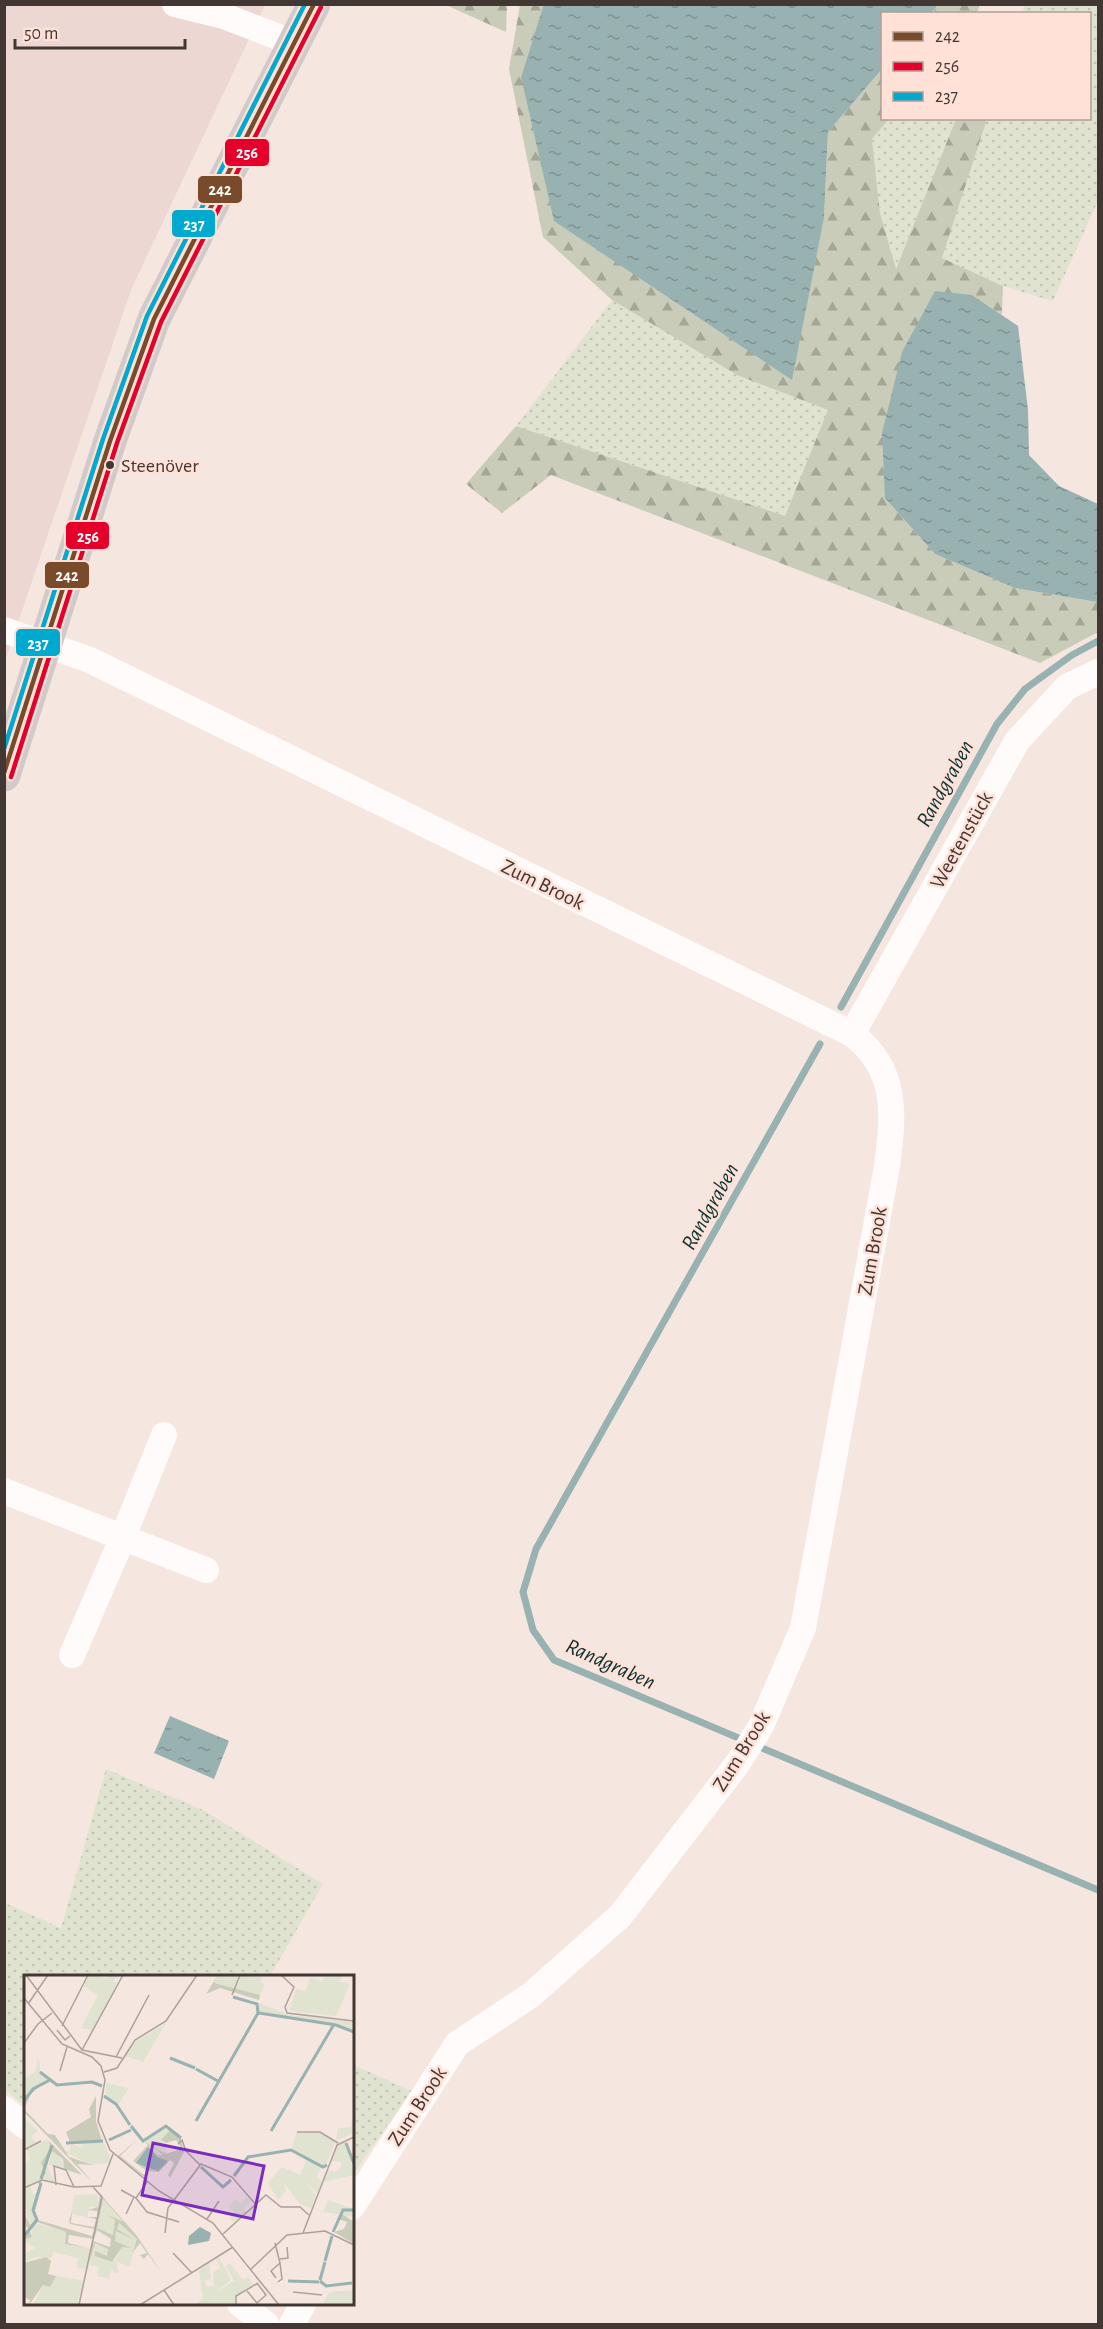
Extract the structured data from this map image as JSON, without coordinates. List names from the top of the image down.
{
  "streets": {
    "street": ["Weetenstück", "Zum Brook"]
  },
  "crossings": [
    ["Weetenstück", "Zum Brook"]
  ],
  "water": ["Randgraben"],
  "places": ["Steenöver"],
  "lines": ["transit line 242", "transit line 237", "transit line 256"],
  "legend": ["242", "256", "237"],
  "scale_bar": "50 m"
}
